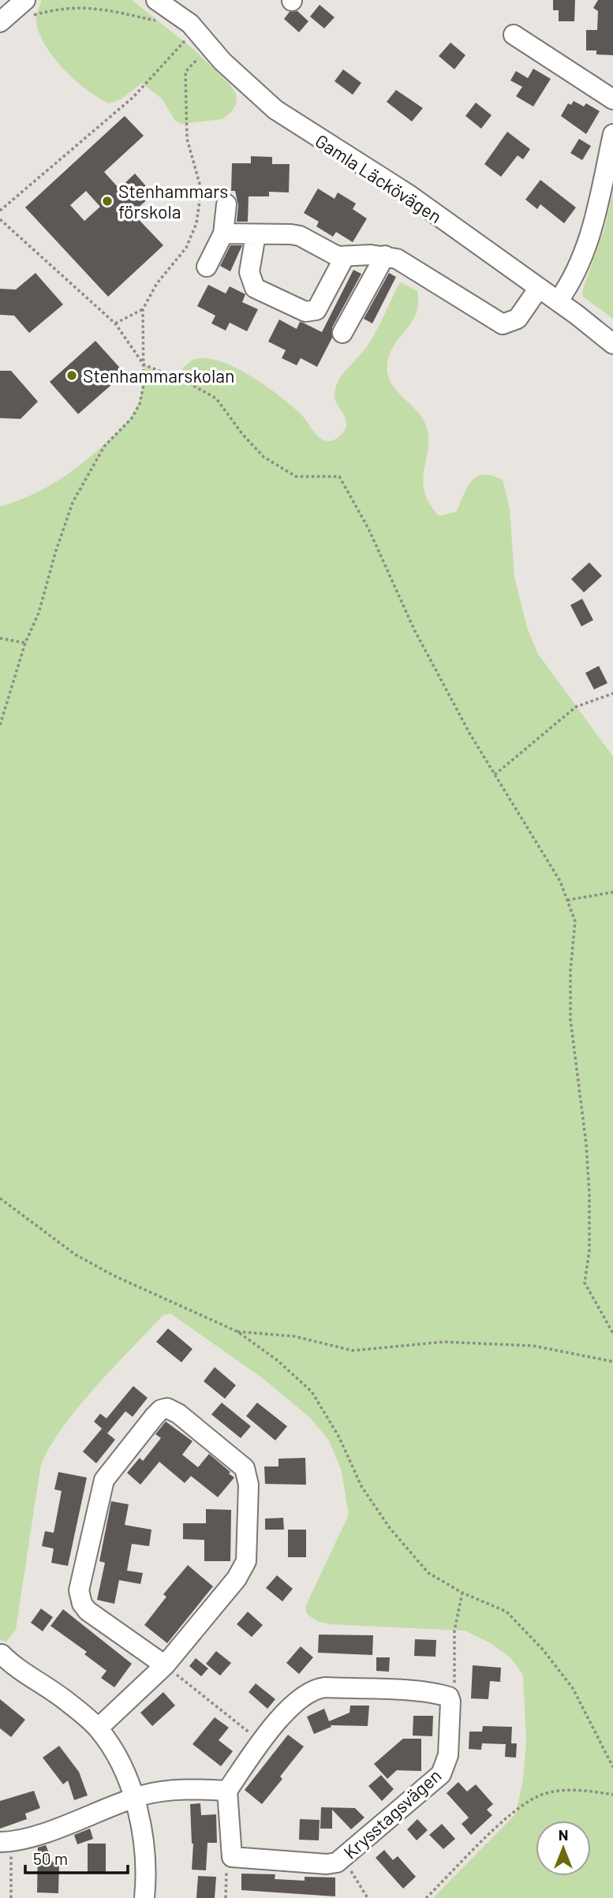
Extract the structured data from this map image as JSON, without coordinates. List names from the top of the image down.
{
  "streets": {
    "street": ["Gamla Läckövägen", "Krysstagsvägen"]
  },
  "places": ["Stenhammars förskola", "Stenhammarskolan"],
  "scale_bar": "50 m",
  "north": "top"
}
